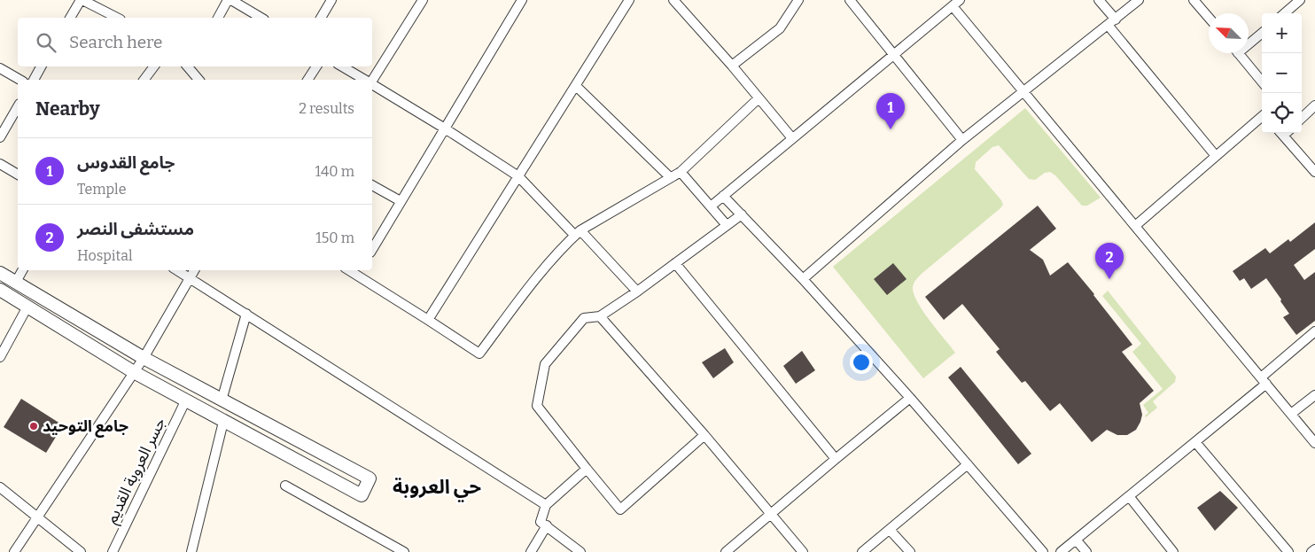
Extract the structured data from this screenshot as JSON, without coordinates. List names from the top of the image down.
{
  "streets": {
    "street": ["جسر العروبة القديم"]
  },
  "districts": ["حي العروبة"],
  "places": ["جامع التوحيد"],
  "north": "top left",
  "page": {
    "map_buttons": ["+", "−"],
    "search": "Search here",
    "heading": ["Nearby", "2 results"],
    "pins": ["1", "2"],
    "list": [
      {
        "mark": "1",
        "name": "جامع القدوس",
        "note": "Temple",
        "value": "140 m"
      },
      {
        "mark": "2",
        "name": "مستشفى النصر",
        "note": "Hospital",
        "value": "150 m"
      }
    ]
  }
}
